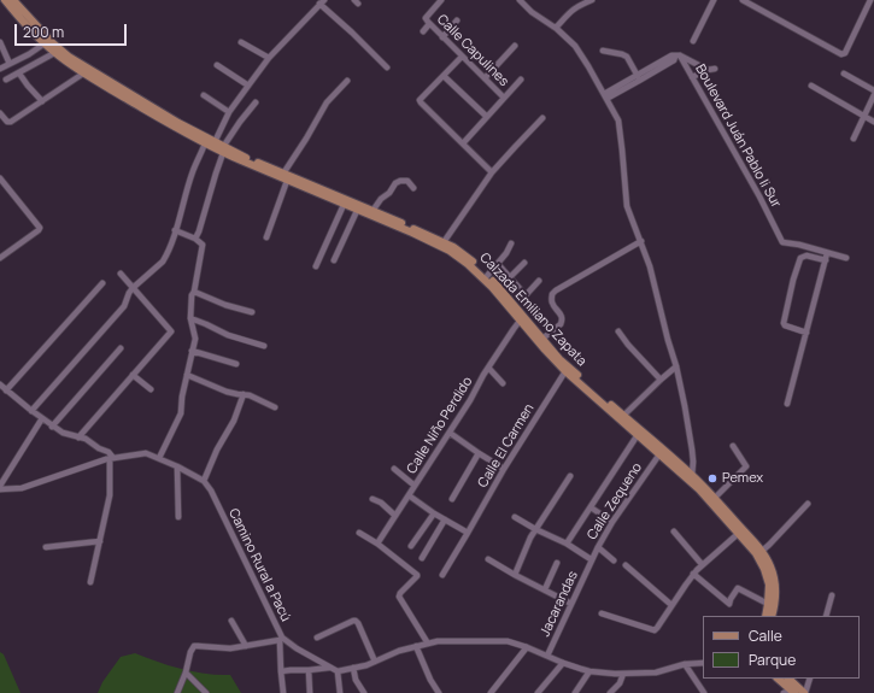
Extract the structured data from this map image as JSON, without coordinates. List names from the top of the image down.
{
  "streets": {
    "main road": ["Calzada Emiliano Zapata"],
    "street": [
      "Calle Capulines",
      "Boulevard Juán Pablo Ii Sur",
      "Calle Niño Perdido",
      "Calle El Carmen",
      "Calle Zequeno",
      "Camino Rural a Pacú",
      "Jacarandas"
    ]
  },
  "crossings": [
    ["Calzada Emiliano Zapata", "Calle Niño Perdido"],
    ["Calzada Emiliano Zapata", "Calle El Carmen"],
    ["Calzada Emiliano Zapata", "Calle Zequeno"],
    ["Calle Zequeno", "Jacarandas"]
  ],
  "places": ["Pemex"],
  "legend": ["Calle", "Parque"],
  "scale_bar": "200 m"
}
